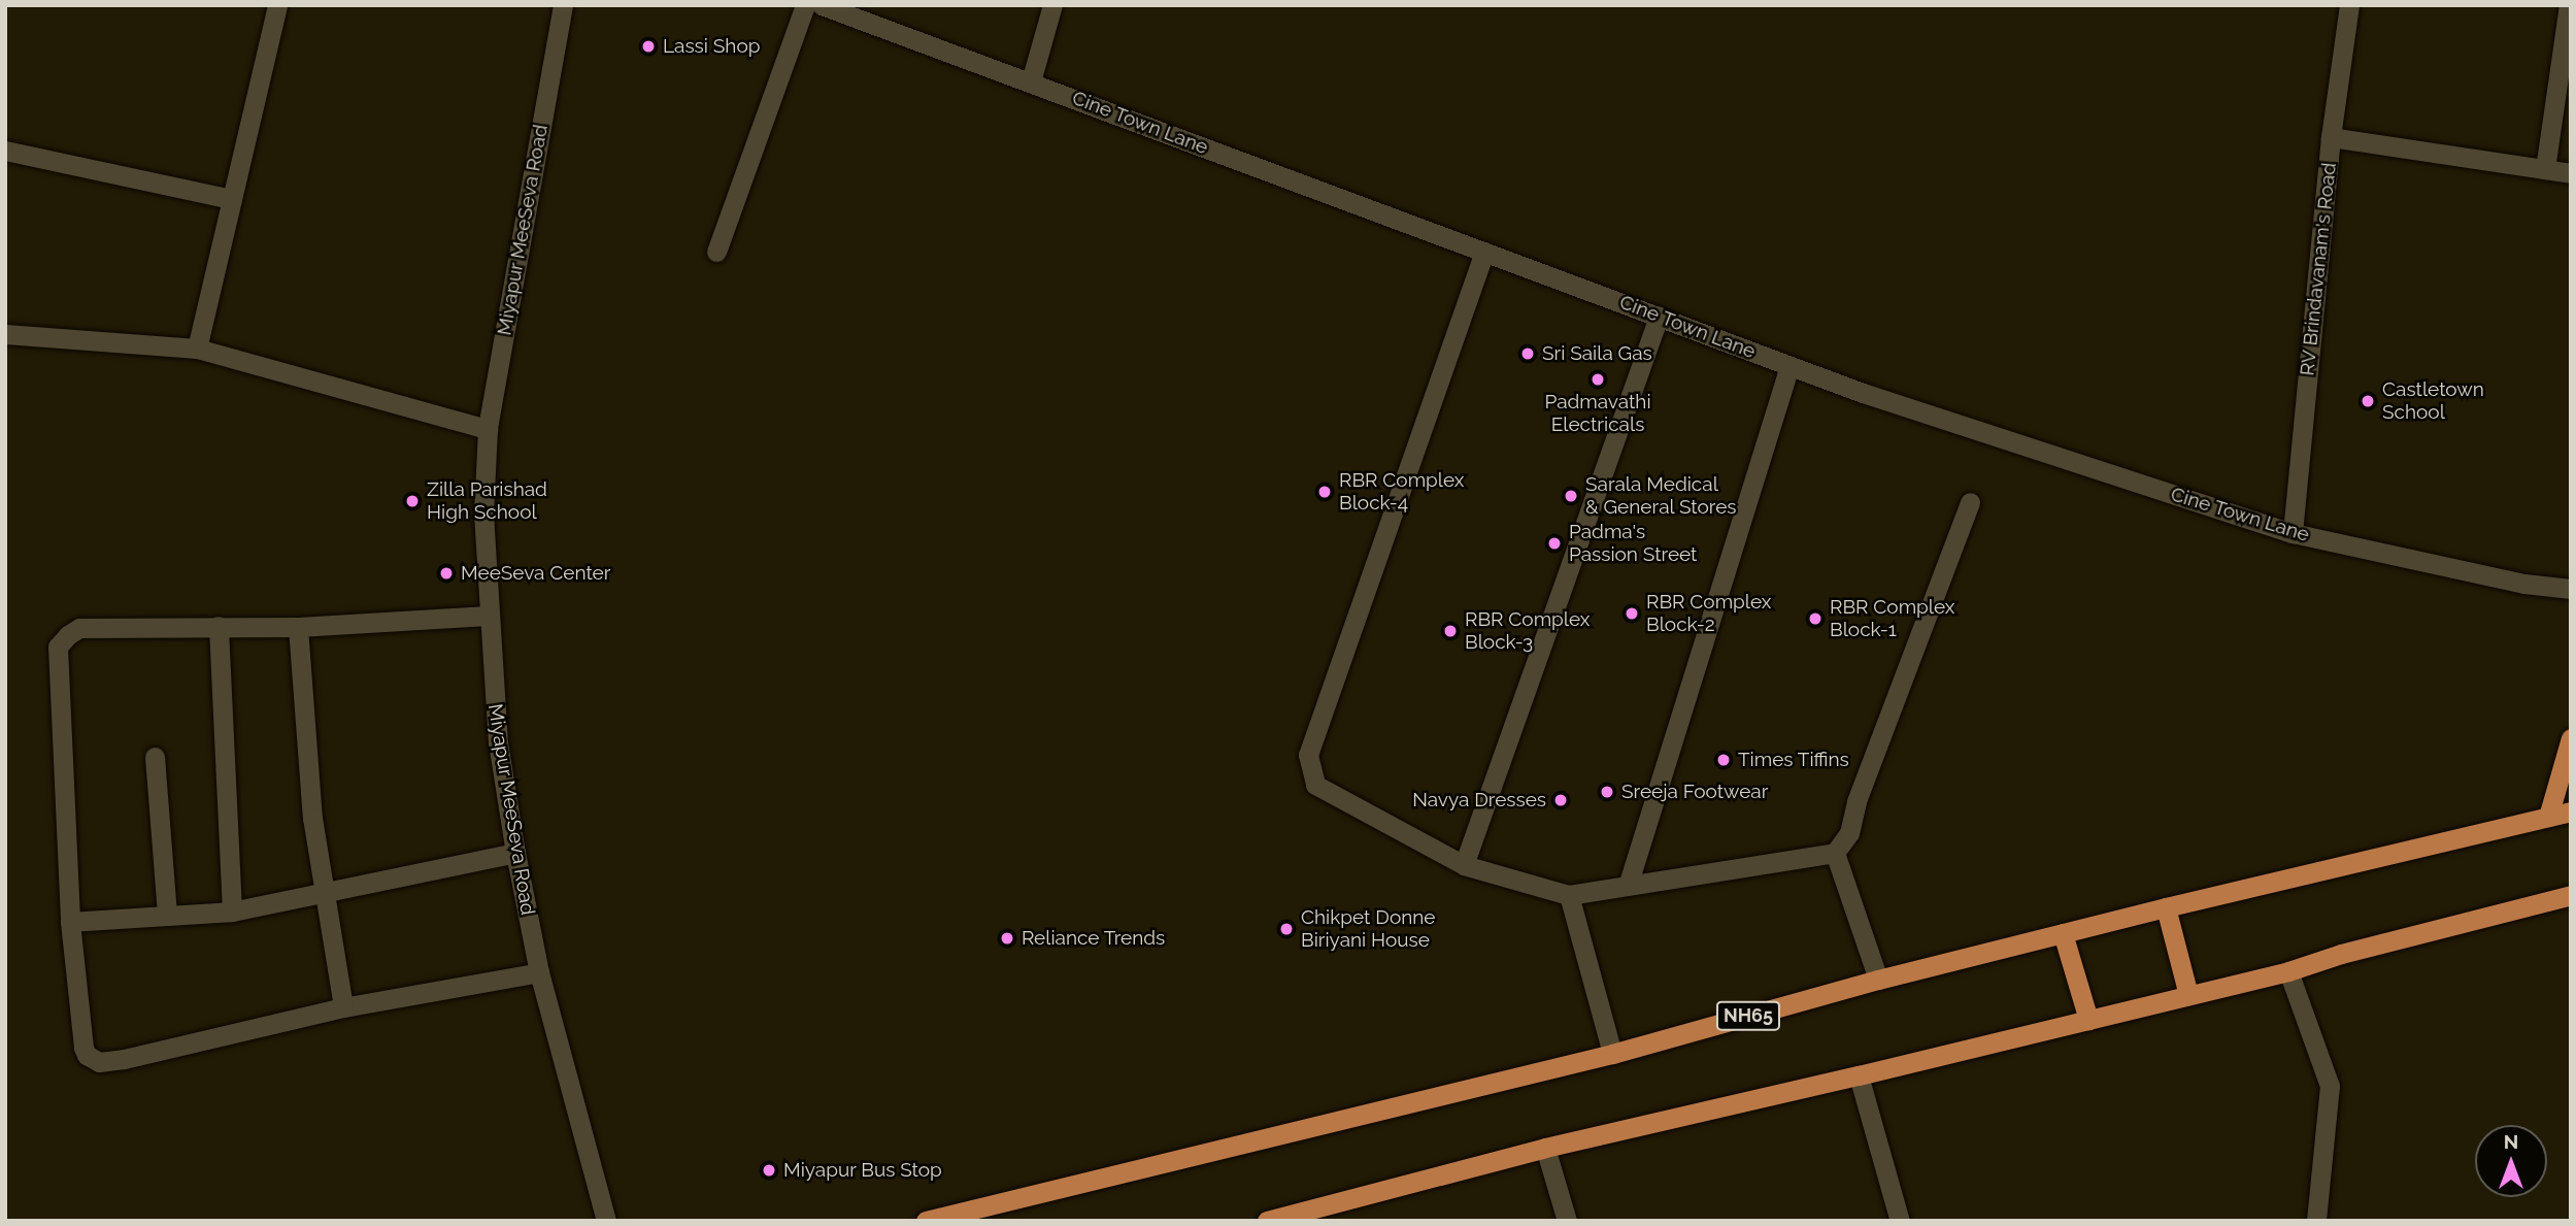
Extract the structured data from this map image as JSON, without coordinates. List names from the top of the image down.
{
  "streets": {
    "highway": ["NH65"],
    "street": ["Cine Town Lane", "Miyapur MeeSeva Road", "RV Brindavanam's Road"]
  },
  "crossings": [
    ["Cine Town Lane", "RV Brindavanam's Road"]
  ],
  "places": [
    "Lassi Shop",
    "Sri Saila Gas",
    "Padmavathi Electricals",
    "Castletown School",
    "RBR Complex Block-4",
    "Sarala Medical & General Stores",
    "Zilla Parishad High School",
    "Padma's Passion Street",
    "MeeSeva Center",
    "RBR Complex Block-2",
    "RBR Complex Block-1",
    "RBR Complex Block-3",
    "Times Tiffins",
    "Sreeja Footwear",
    "Navya Dresses",
    "Chikpet Donne Biriyani House",
    "Reliance Trends",
    "Miyapur Bus Stop"
  ],
  "north": "top"
}
